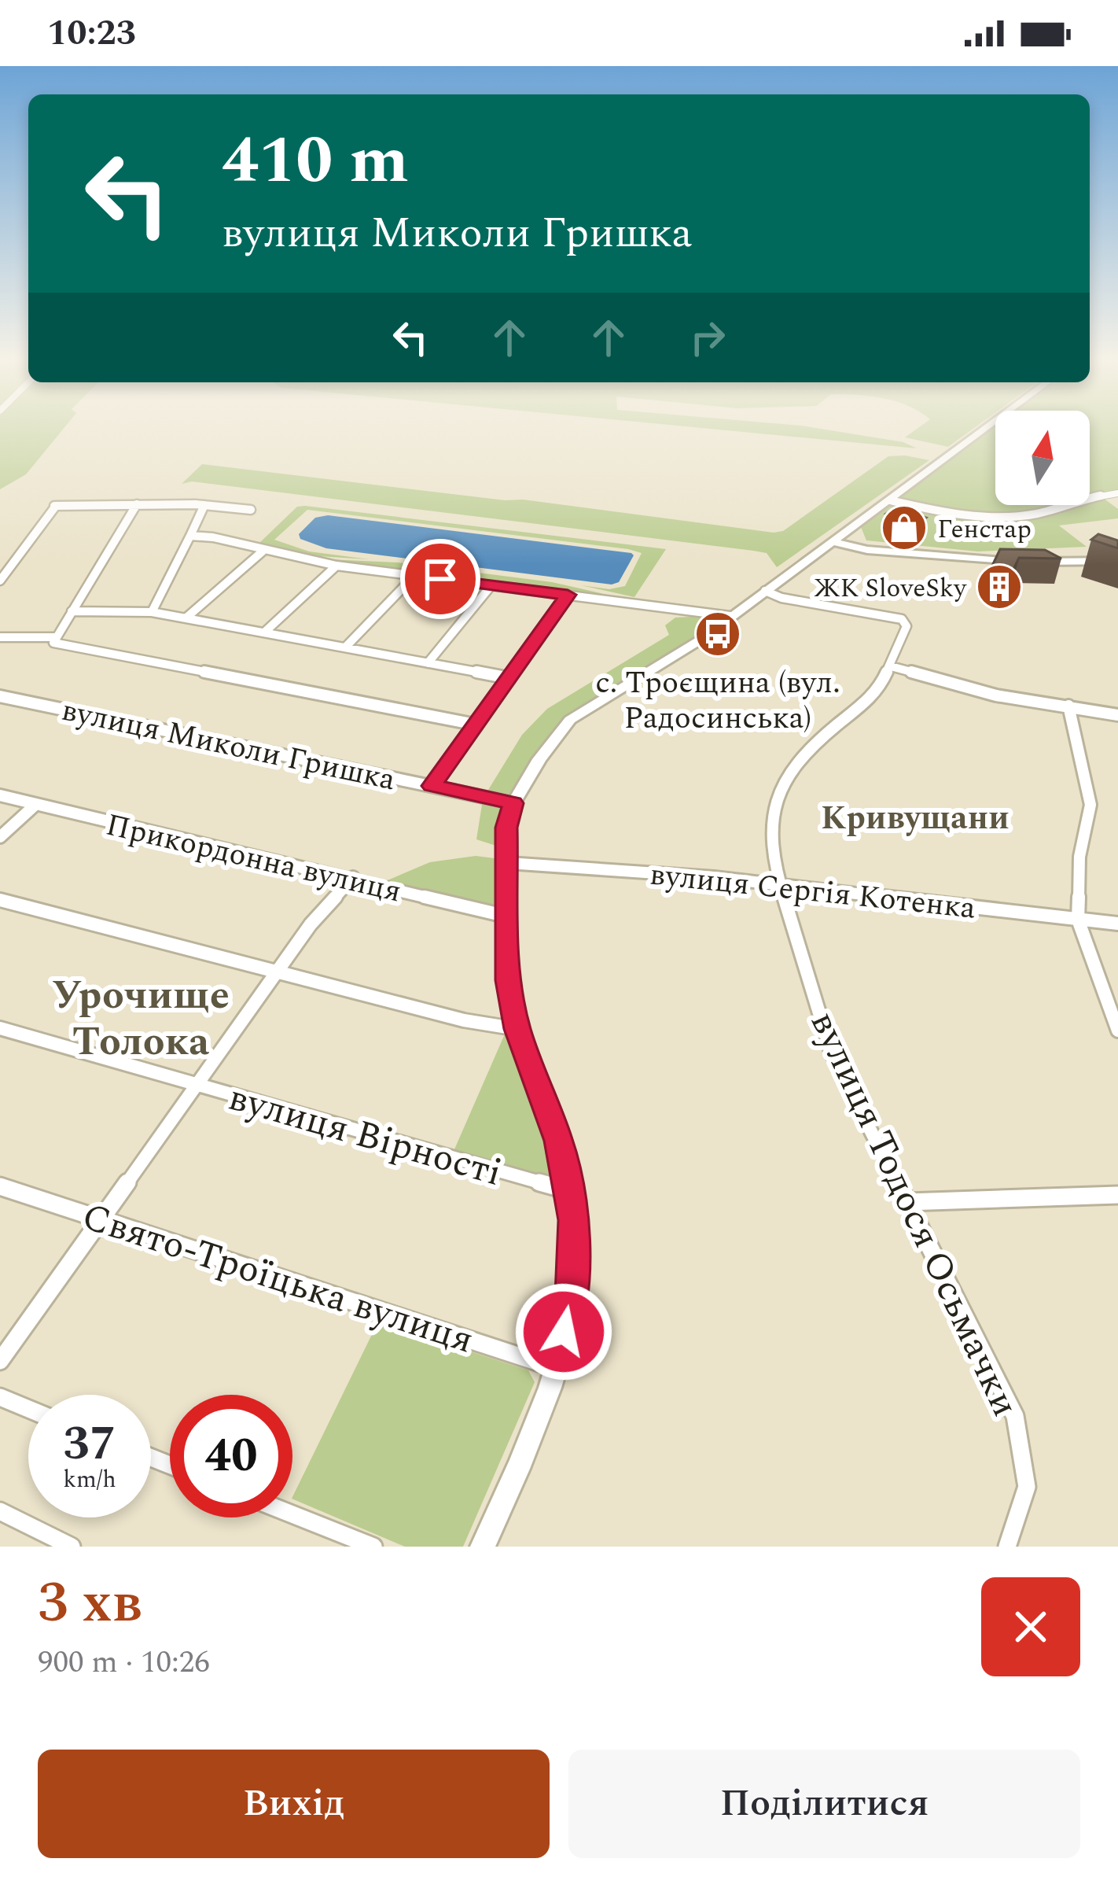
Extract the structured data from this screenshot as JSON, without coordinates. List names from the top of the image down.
{
  "streets": {
    "street": [
      "вулиця Миколи Гришка",
      "Прикордонна вулиця",
      "вулиця Сергія Котенка",
      "вулиця Вірності",
      "вулиця Тодося Осьмачки",
      "Свято-Троїцька вулиця"
    ]
  },
  "crossings": [
    ["вулиця Сергія Котенка", "вулиця Тодося Осьмачки"]
  ],
  "districts": ["Кривущани", "Урочище Толока"],
  "places": {
    "shop": ["Генстар"],
    "building": ["ЖК SloveSky"],
    "bus stop": ["с. Троєщина (вул. Радосинська)"]
  },
  "north": "top",
  "page": {
    "status": "10:23",
    "turn": ["410 m", "вулиця Миколи Гришка"],
    "speed": "37 km/h",
    "limit": "40",
    "heading": ["3 хв", "900 m · 10:26"],
    "buttons": ["Вихід", "Поділитися"]
  }
}
